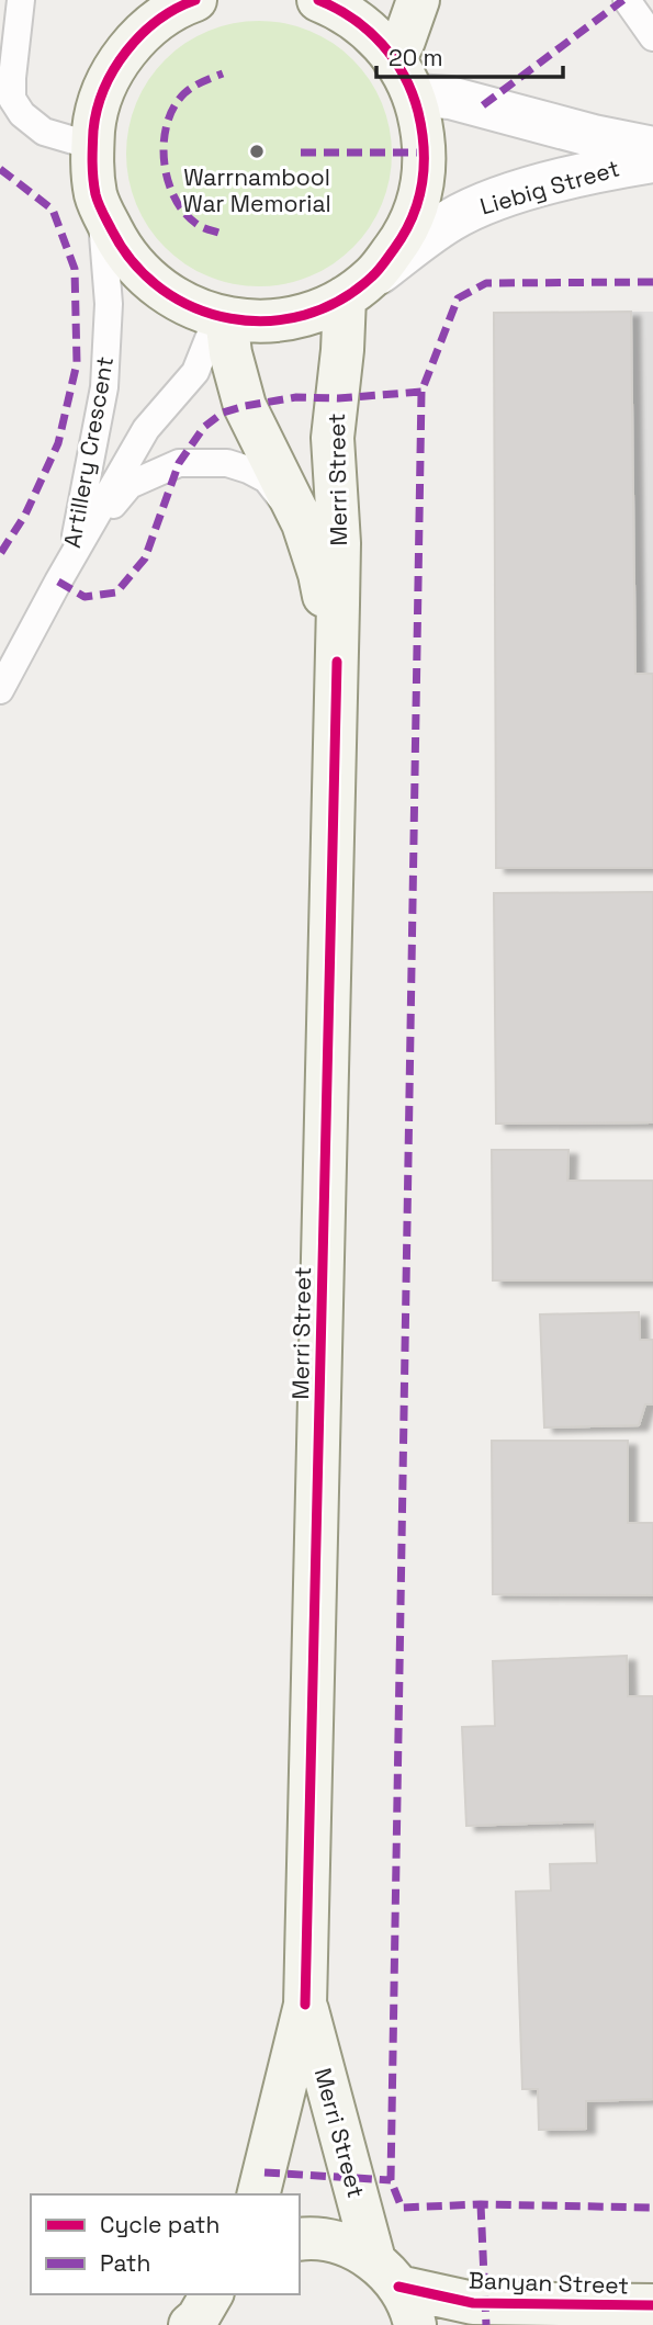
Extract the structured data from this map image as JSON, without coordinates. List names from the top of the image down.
{
  "streets": {
    "street": ["Liebig Street", "Merri Street", "Banyan Street"],
    "lane": ["Artillery Crescent"]
  },
  "crossings": [
    ["Liebig Street", "Merri Street"],
    ["Artillery Crescent", "Merri Street"],
    ["Merri Street", "Banyan Street"]
  ],
  "places": ["Warrnambool War Memorial"],
  "legend": ["Cycle path", "Path"],
  "scale_bar": "20 m"
}
